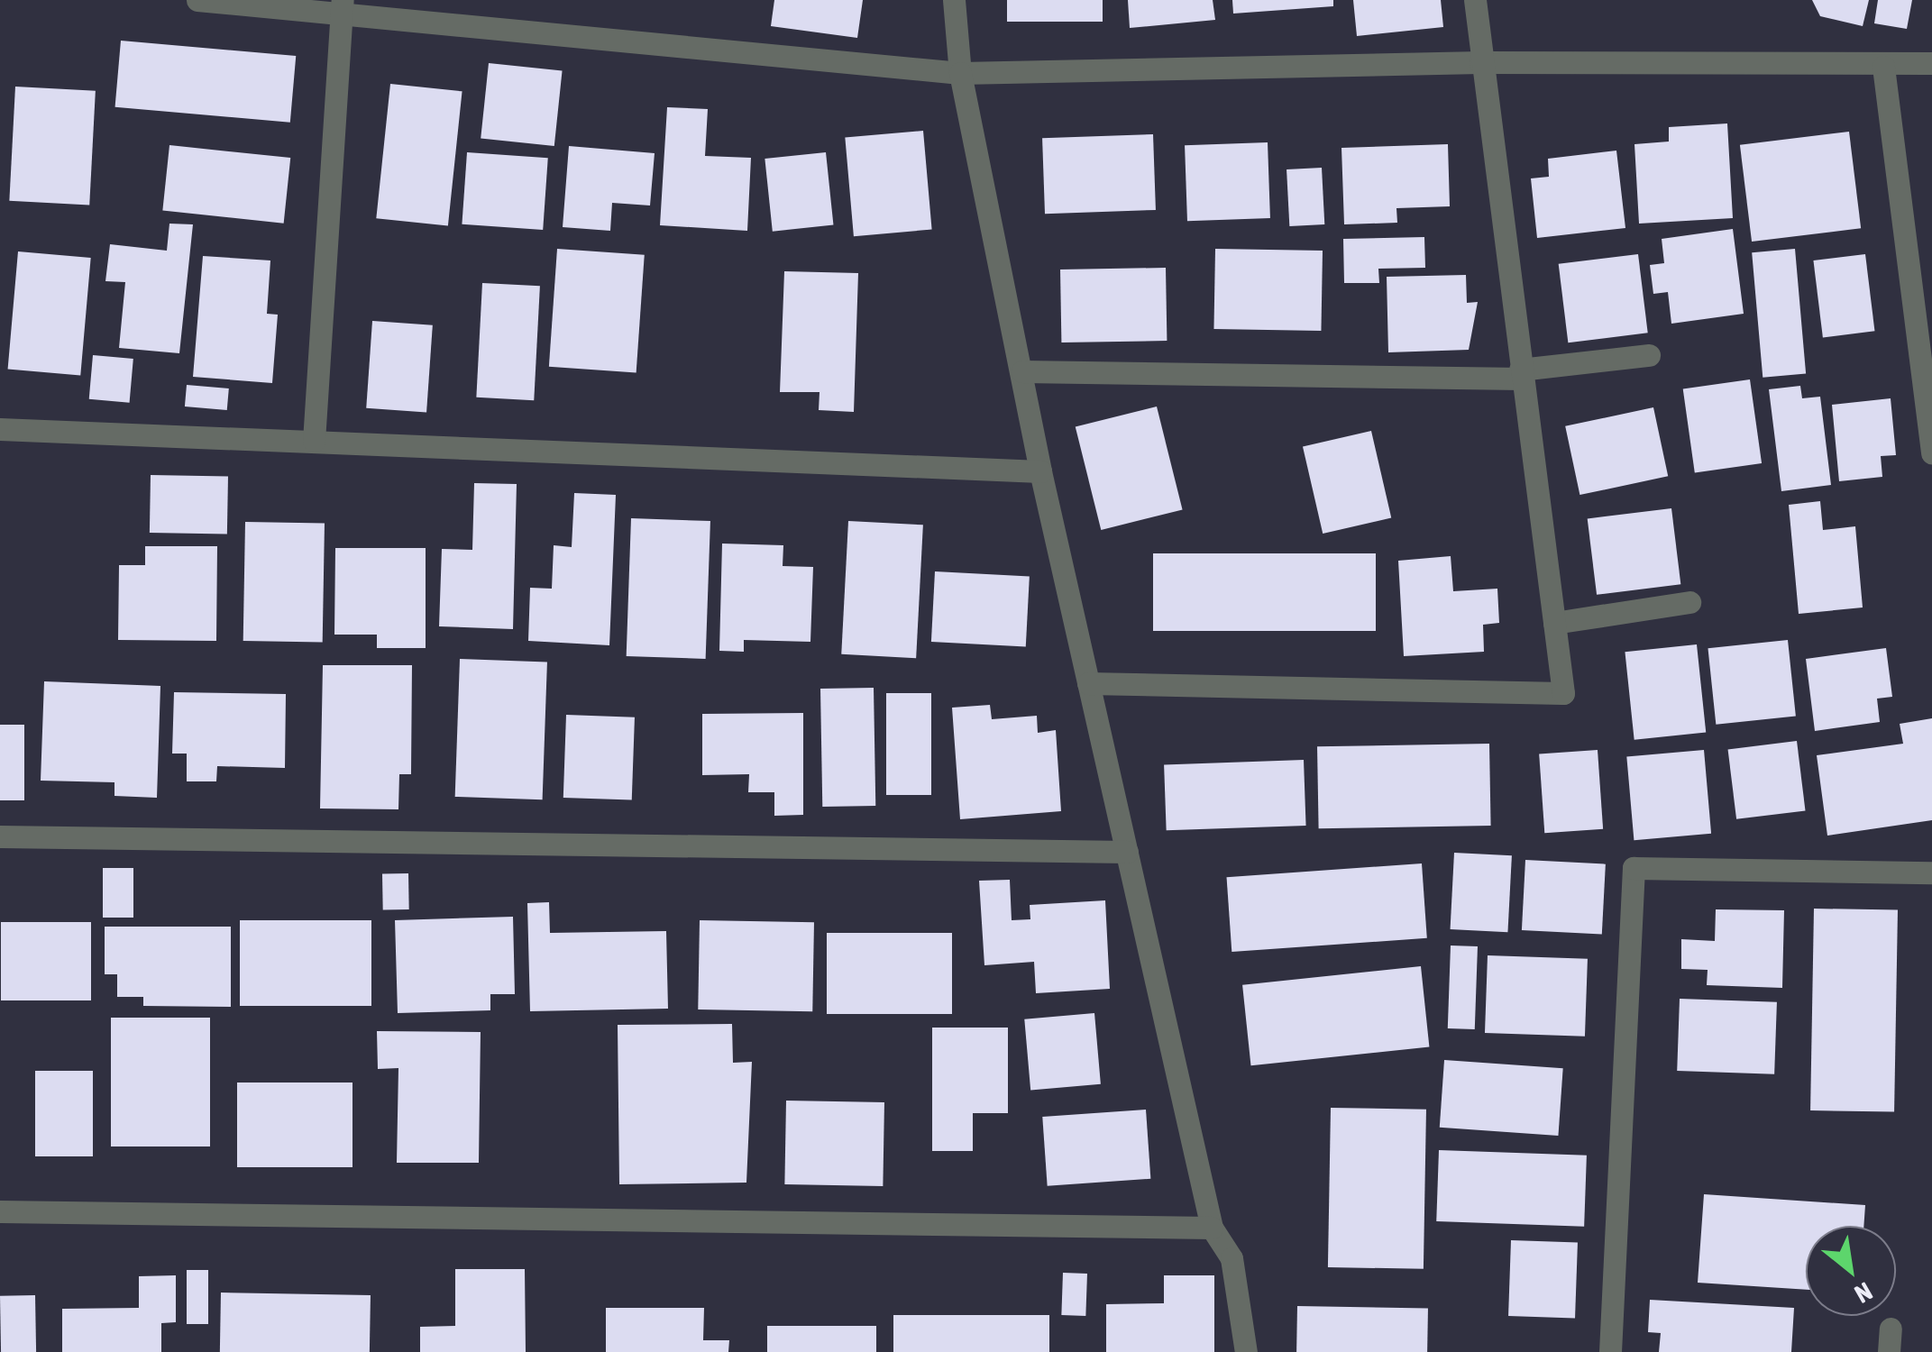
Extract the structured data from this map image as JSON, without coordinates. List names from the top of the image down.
{
  "north": "bottom right"
}
